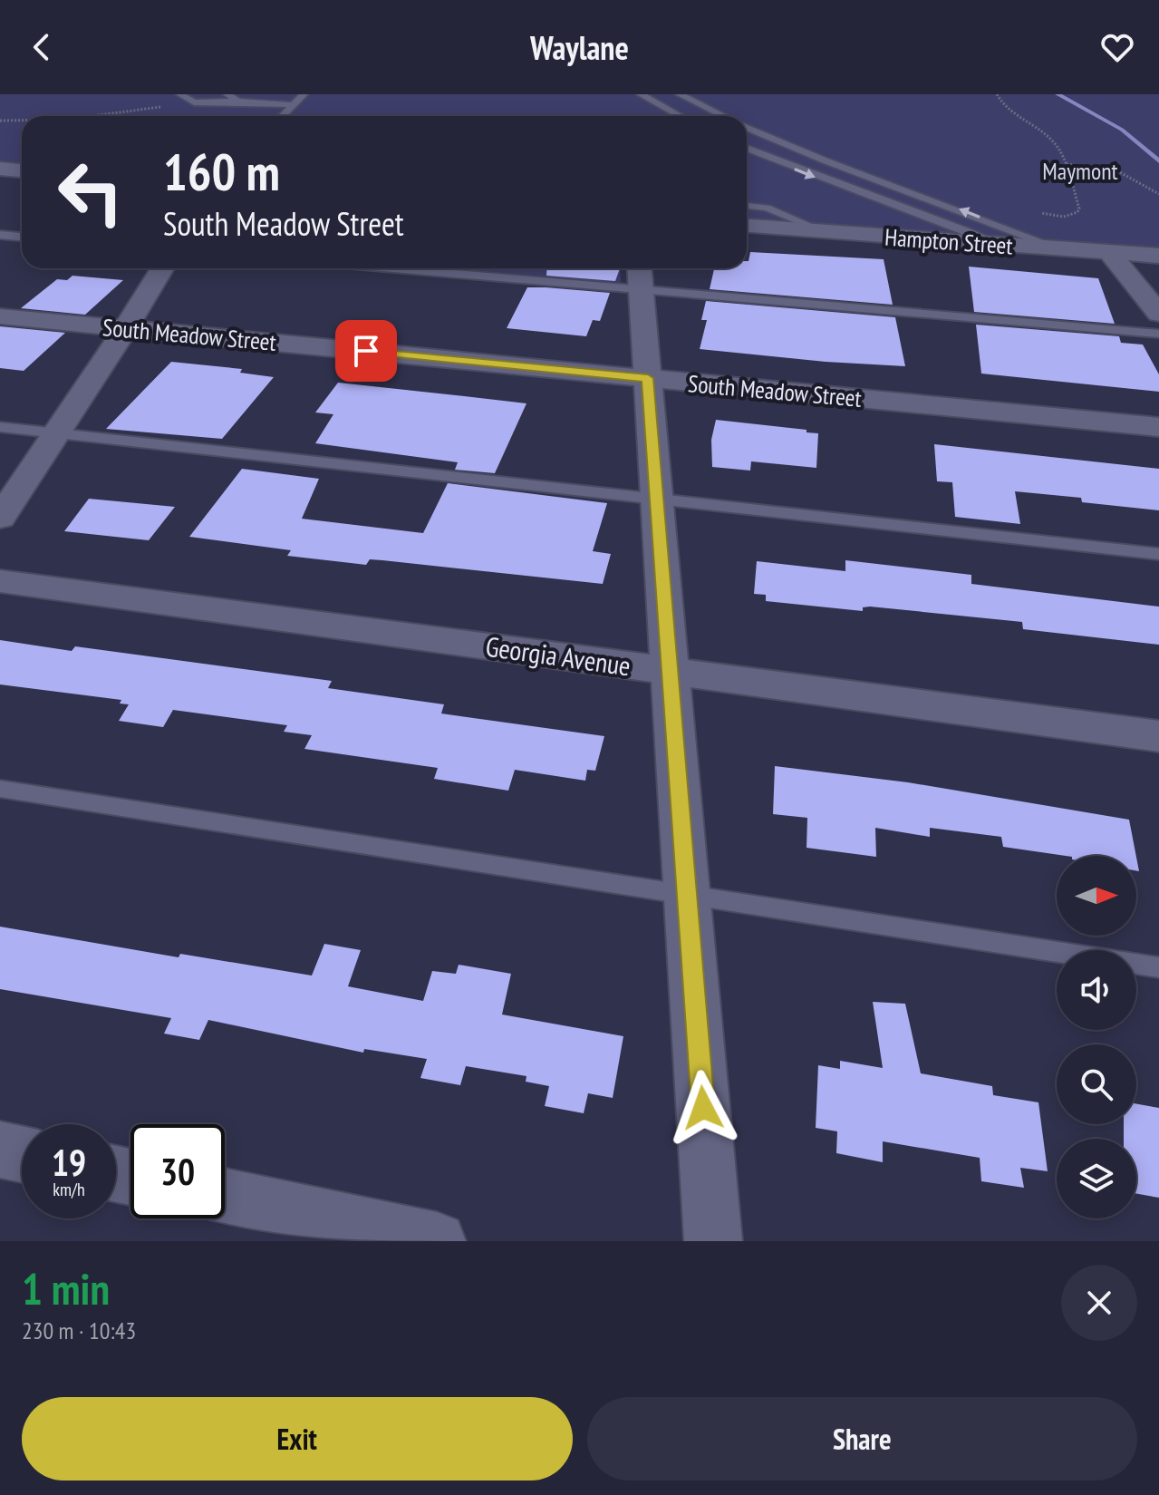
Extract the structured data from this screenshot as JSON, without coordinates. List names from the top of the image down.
{
  "streets": {
    "street": ["Hampton Street", "South Meadow Street", "Georgia Avenue"]
  },
  "parks": ["Maymont"],
  "north": "right",
  "page": {
    "header": "Waylane",
    "turn": ["160 m", "South Meadow Street"],
    "speed": "19 km/h",
    "limit": "30",
    "heading": ["1 min", "230 m · 10:43"],
    "buttons": ["Exit", "Share"]
  }
}
